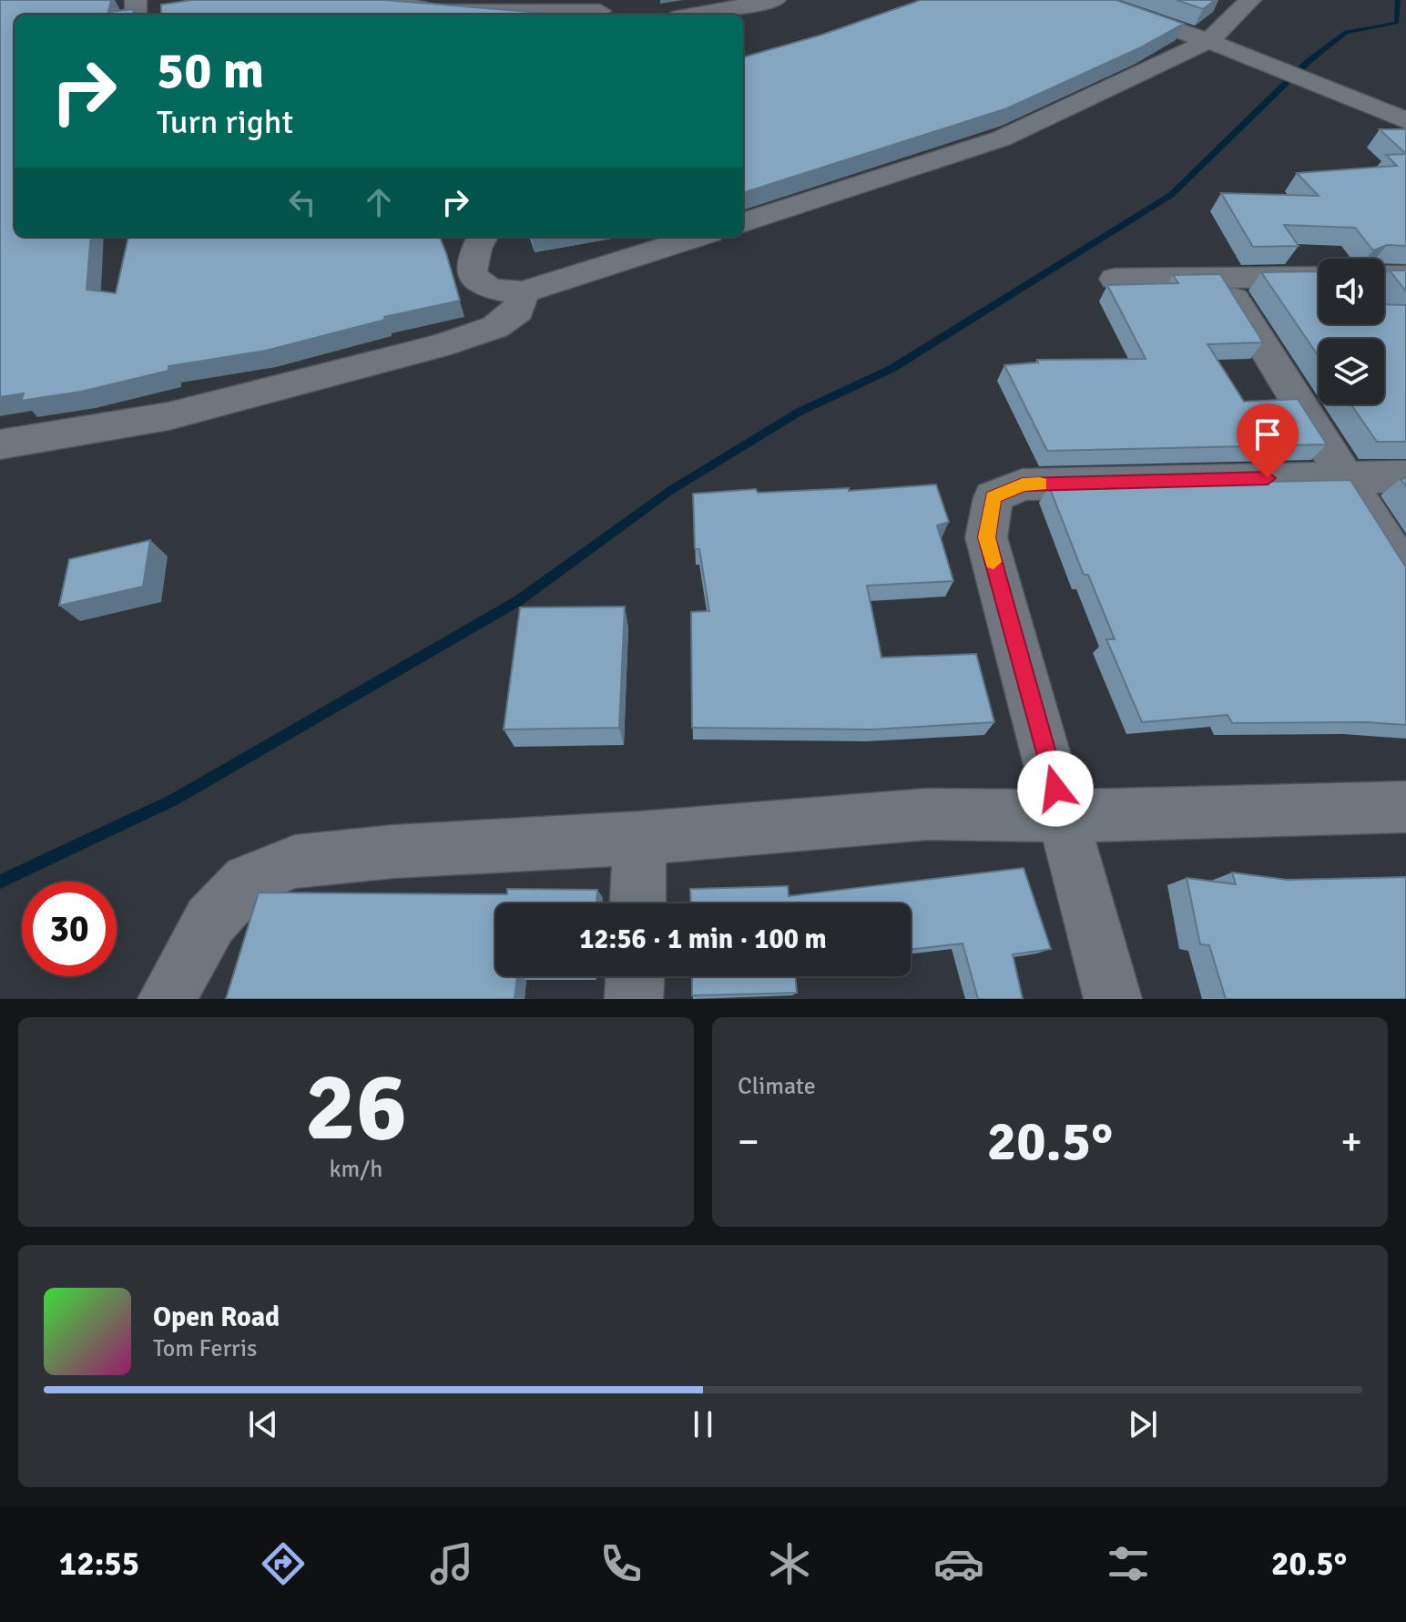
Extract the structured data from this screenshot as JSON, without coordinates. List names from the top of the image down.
{
  "page": {
    "turn": ["50 m", "Turn right"],
    "limit": "30",
    "trip": "12:56 · 1 min · 100 m",
    "tile": [
      ["26", "km/h"],
      "Climate"
    ],
    "heat": ["−", "20.5°", "+"],
    "song": ["Open Road", "Tom Ferris"],
    "tabs": ["12:55", "20.5°"]
  }
}
